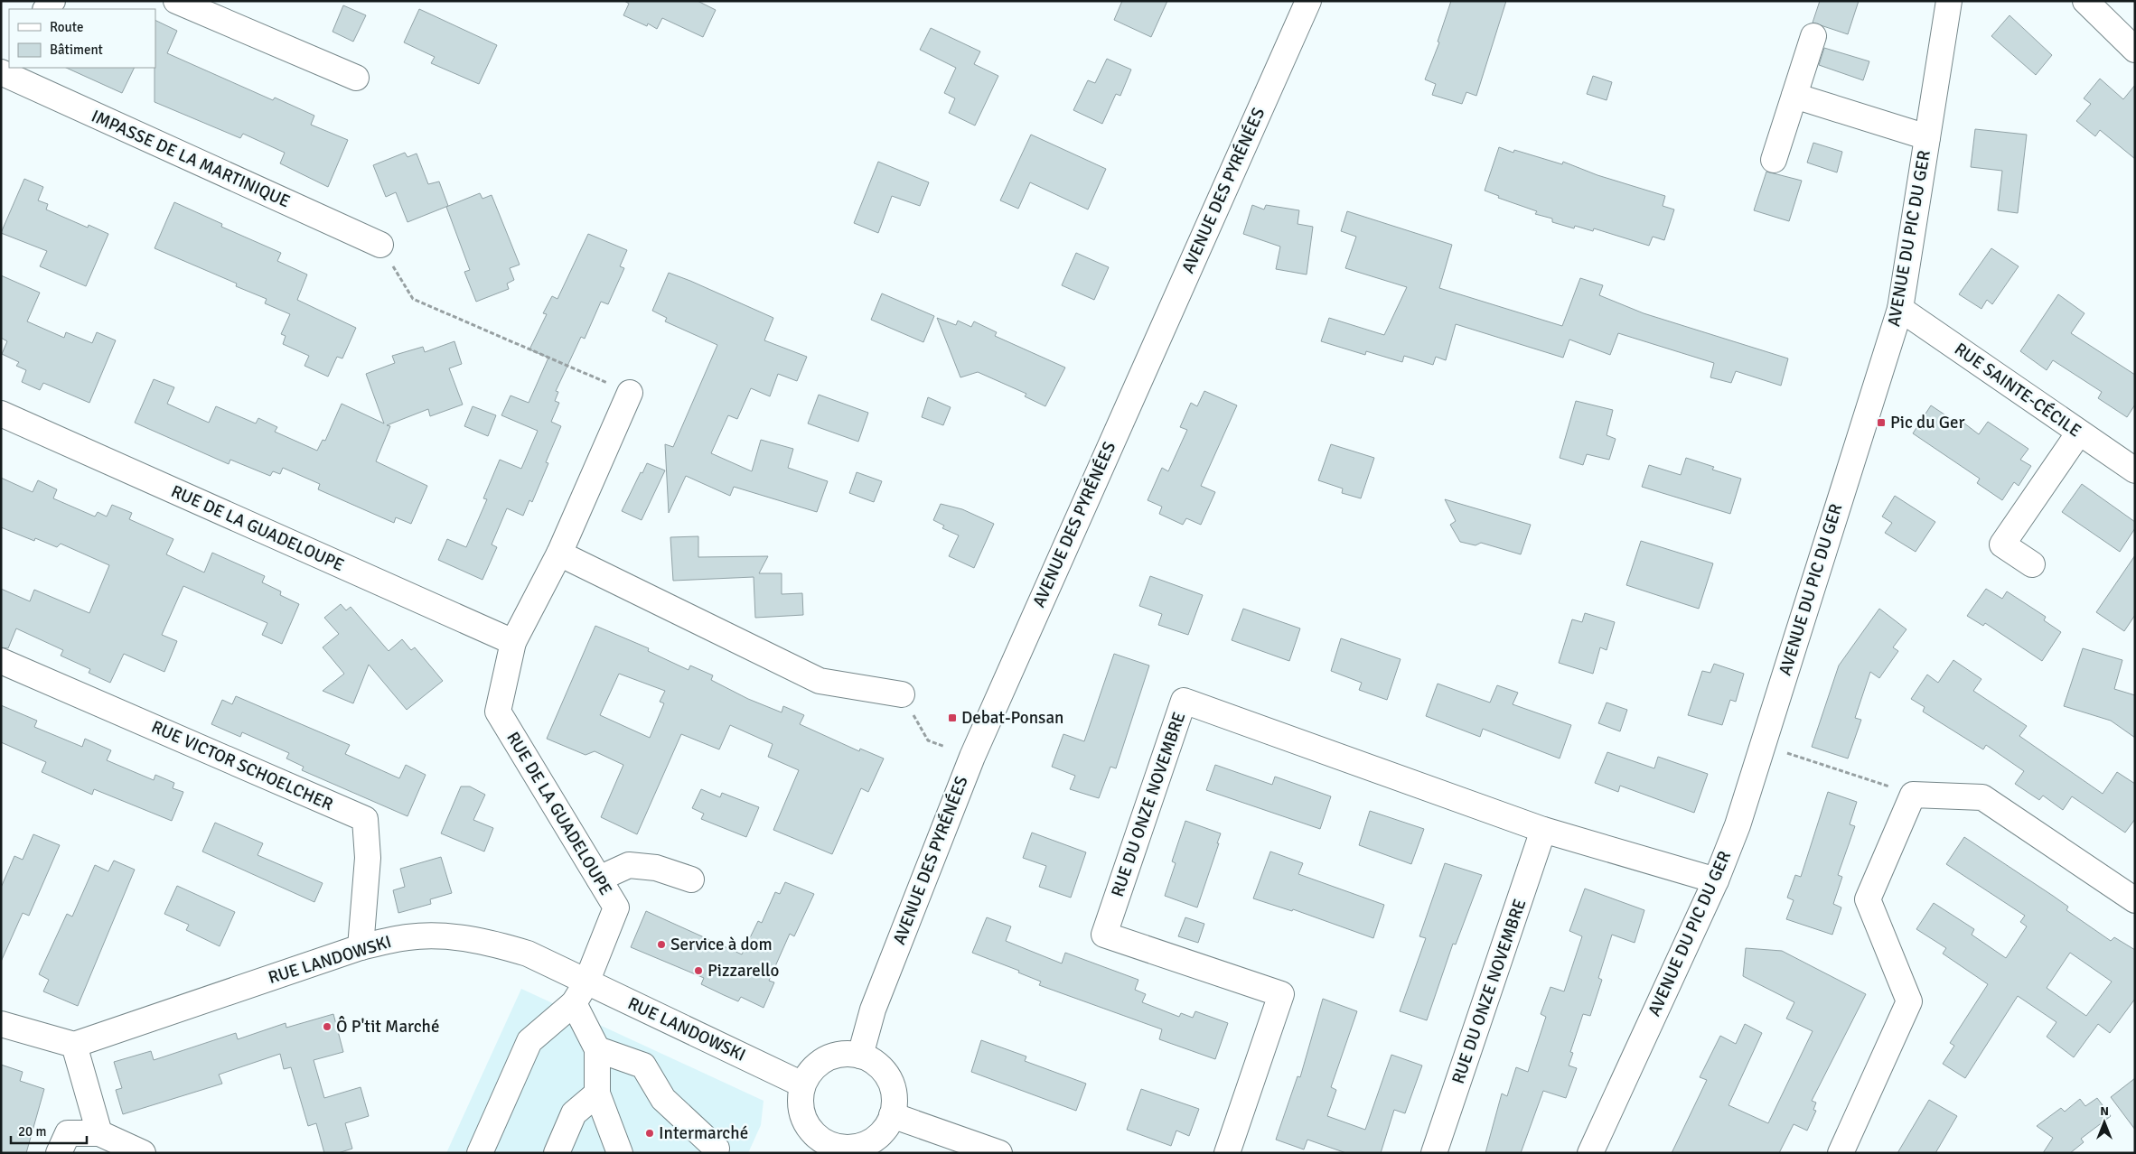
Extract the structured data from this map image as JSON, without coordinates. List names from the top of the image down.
{
  "streets": {
    "street": [
      "IMPASSE DE LA MARTINIQUE",
      "AVENUE DES PYRÉNÉES",
      "AVENUE DU PIC DU GER",
      "RUE SAINTE-CÉCILE",
      "RUE DE LA GUADELOUPE",
      "RUE VICTOR SCHOELCHER",
      "RUE DU ONZE NOVEMBRE",
      "RUE LANDOWSKI"
    ]
  },
  "crossings": [
    ["AVENUE DES PYRÉNÉES", "RUE LANDOWSKI"],
    ["AVENUE DU PIC DU GER", "RUE SAINTE-CÉCILE"],
    ["AVENUE DU PIC DU GER", "RUE DU ONZE NOVEMBRE"],
    ["RUE DE LA GUADELOUPE", "RUE LANDOWSKI"],
    ["RUE VICTOR SCHOELCHER", "RUE LANDOWSKI"]
  ],
  "places": {
    "transit": ["Pic du Ger", "Debat-Ponsan"],
    "other": [
      "Service à dom",
      "Pizzarello",
      "Ô P'tit Marché",
      "Intermarché"
    ]
  },
  "legend": ["Route", "Bâtiment"],
  "scale_bar": "20 m",
  "north": "top"
}
